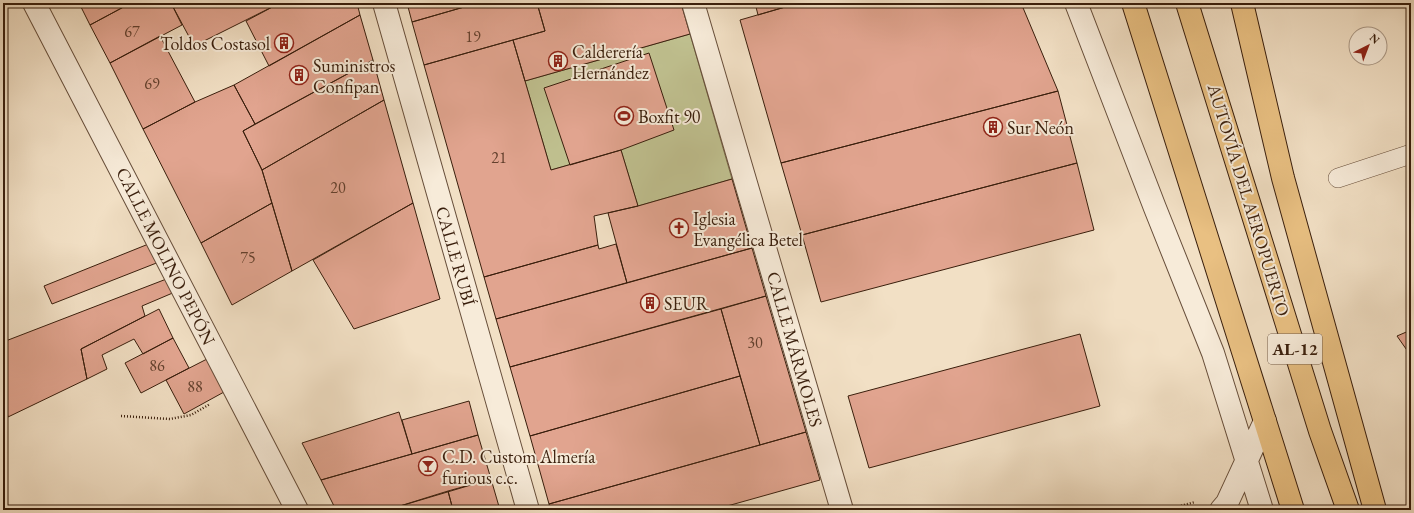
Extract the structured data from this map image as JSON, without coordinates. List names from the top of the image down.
{
  "streets": {
    "highway": ["AUTOVÍA DEL AEROPUERTO", "AL-12"],
    "street": ["CALLE MOLINO PEPÓN", "CALLE RUBÍ", "CALLE MÁRMOLES"]
  },
  "places": {
    "building": [
      "Toldos Costasol",
      "Calderería Hernández",
      "Suministros Confipan",
      "Sur Neón",
      "SEUR"
    ],
    "sports": ["Boxfit 90"],
    "church": ["Iglesia Evangélica Betel"],
    "bar": ["C.D. Custom Almería furious c.c."]
  },
  "house_numbers": [
    "67",
    "19",
    "69",
    "21",
    "20",
    "75",
    "30",
    "86",
    "88"
  ],
  "north": "top right"
}
